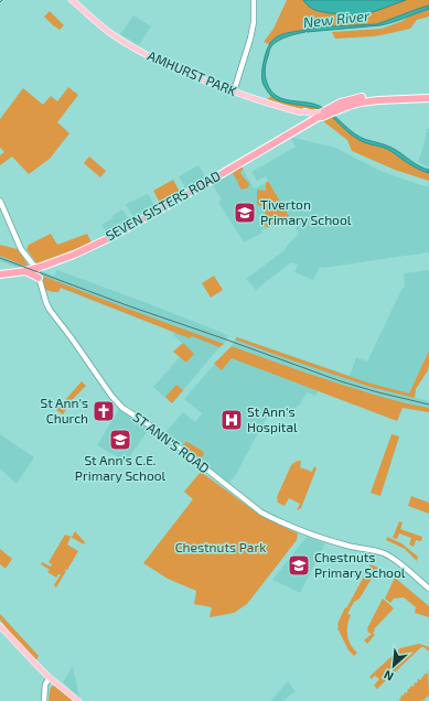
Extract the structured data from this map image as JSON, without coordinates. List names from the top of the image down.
{
  "streets": {
    "highway": ["SEVEN SISTERS ROAD"],
    "main road": ["AMHURST PARK", "ST ANN'S ROAD"]
  },
  "crossings": [
    ["AMHURST PARK", "SEVEN SISTERS ROAD"],
    ["SEVEN SISTERS ROAD", "ST ANN'S ROAD"]
  ],
  "water": ["New River"],
  "parks": ["Chestnuts Park"],
  "places": {
    "school or university": ["Tiverton Primary School", "St Ann's C.E. Primary School", "Chestnuts Primary School"],
    "church": ["St Ann's Church"],
    "hospital": ["St Ann's Hospital"]
  },
  "north": "bottom left"
}
